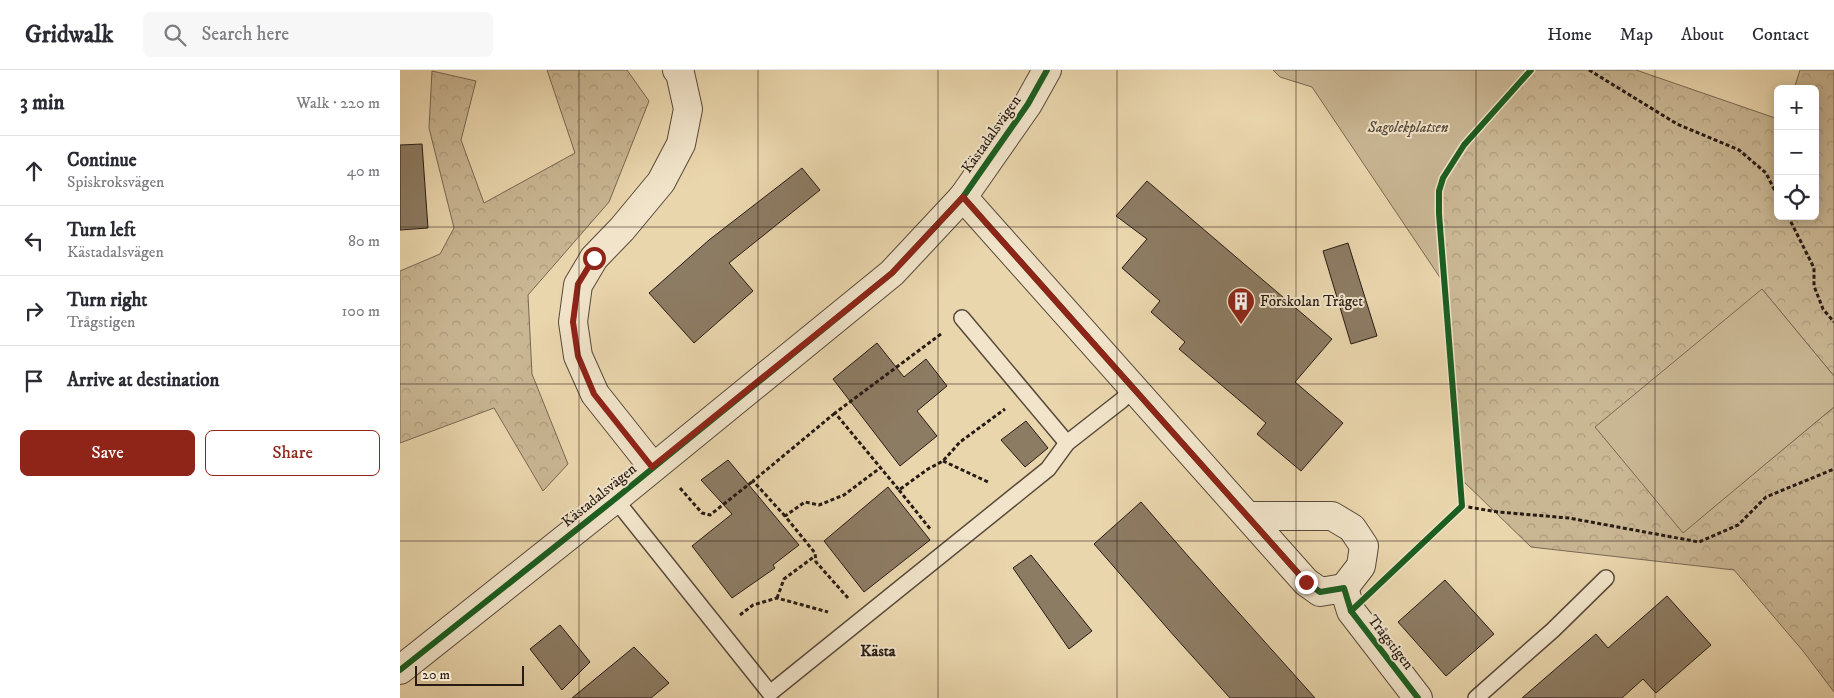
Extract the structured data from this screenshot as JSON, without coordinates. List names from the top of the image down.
{
  "streets": {
    "street": ["Kästadalsvägen", "Trågstigen"]
  },
  "districts": ["Kästa"],
  "parks": ["Sagolekplatsen"],
  "places": {
    "building": ["Förskolan Tråget"]
  },
  "scale_bar": "20 m",
  "page": {
    "header": "Gridwalk",
    "search": "Search here",
    "nav": [
      "Home",
      "Map",
      "About",
      "Contact"
    ],
    "heading": ["3 min", "Walk · 220 m"],
    "map_buttons": ["+", "−"],
    "list": [
      ["Continue", "Spiskroksvägen", "40 m"],
      ["Turn left", "Kästadalsvägen", "80 m"],
      ["Turn right", "Trågstigen", "100 m"],
      "Arrive at destination"
    ],
    "buttons": ["Save", "Share"],
    "scale": "20 m"
  }
}
